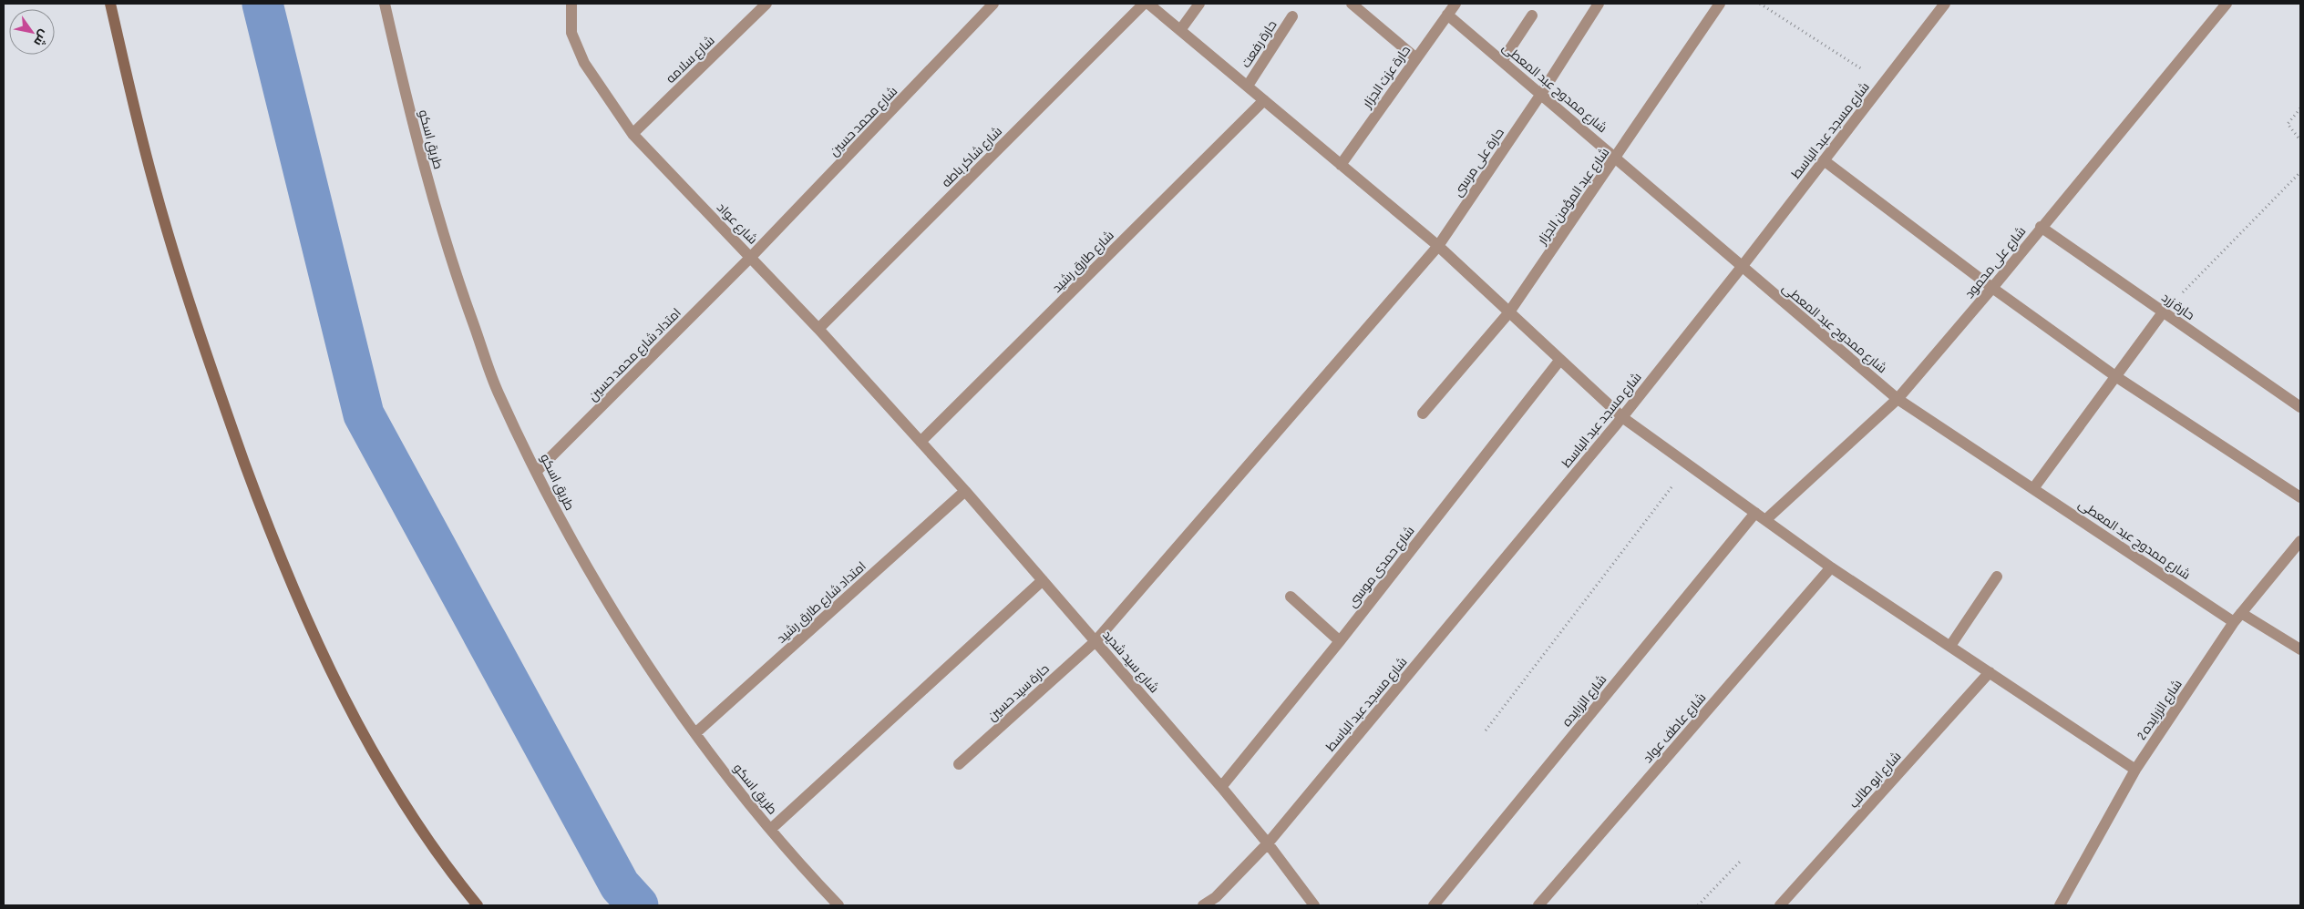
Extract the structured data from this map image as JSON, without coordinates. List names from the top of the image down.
{
  "streets": {
    "street": [
      "حارة رفعت",
      "شارع سلامه",
      "حارة عزت الجزار",
      "شارع ممدوح عبد المعطى",
      "شارع محمد حسين",
      "شارع مسجد عبد الباسط",
      "طريق اسكو",
      "شارع شاكر باطه",
      "حارة على مرسى",
      "شارع عبد المؤمن الجزار",
      "شارع عواد",
      "شارع طارق رشيد",
      "شارع على محمود",
      "حارة زرد",
      "امتداد شارع محمد حسين",
      "شارع حمدى موسى",
      "امتداد شارع طارق رشيد",
      "شارع سيد شديد",
      "حارة سيد حسين",
      "شارع الزرايده",
      "شارع الزرايده 2",
      "شارع عاطف عواد",
      "شارع ابو طالب"
    ]
  },
  "crossings": [
    ["شارع سلامه", "شارع عواد"],
    ["حارة عزت الجزار", "شارع ممدوح عبد المعطى"],
    ["شارع ممدوح عبد المعطى", "شارع مسجد عبد الباسط"],
    ["شارع ممدوح عبد المعطى", "حارة على مرسى"],
    ["شارع ممدوح عبد المعطى", "شارع عبد المؤمن الجزار"],
    ["شارع ممدوح عبد المعطى", "شارع على محمود"],
    ["شارع ممدوح عبد المعطى", "شارع الزرايده 2"],
    ["شارع محمد حسين", "شارع عواد"],
    ["شارع محمد حسين", "امتداد شارع محمد حسين"],
    ["شارع مسجد عبد الباسط", "شارع سيد شديد"],
    ["طريق اسكو", "امتداد شارع محمد حسين"],
    ["طريق اسكو", "امتداد شارع طارق رشيد"],
    ["شارع شاكر باطه", "شارع عواد"],
    ["حارة على مرسى", "شارع سيد شديد"],
    ["حارة على مرسى", "حارة سيد حسين"],
    ["شارع عواد", "شارع طارق رشيد"],
    ["شارع عواد", "امتداد شارع محمد حسين"],
    ["شارع عواد", "شارع سيد شديد"],
    ["شارع طارق رشيد", "شارع سيد شديد"],
    ["شارع على محمود", "حارة زرد"],
    ["شارع حمدى موسى", "شارع سيد شديد"],
    ["امتداد شارع طارق رشيد", "شارع سيد شديد"],
    ["شارع سيد شديد", "حارة سيد حسين"]
  ],
  "north": "bottom right"
}
